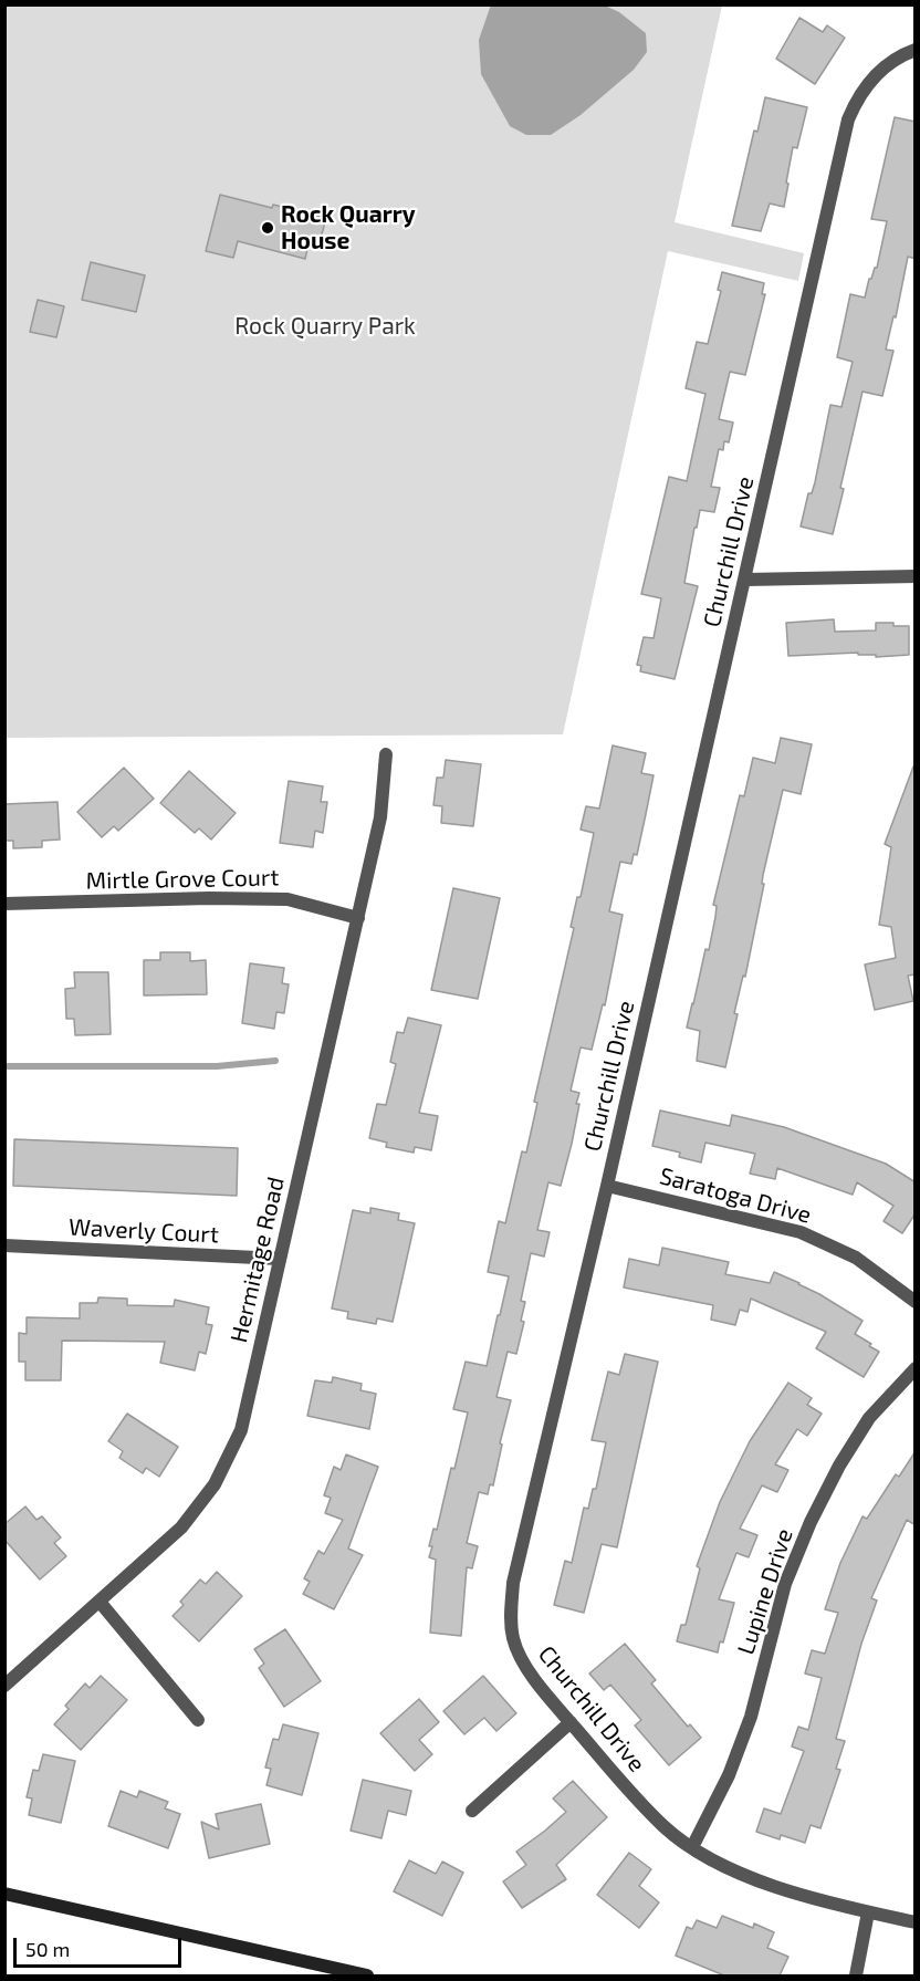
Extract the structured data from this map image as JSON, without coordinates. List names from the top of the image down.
{
  "streets": {
    "street": [
      "Churchill Drive",
      "Mirtle Grove Court",
      "Saratoga Drive",
      "Waverly Court",
      "Hermitage Road",
      "Lupine Drive"
    ]
  },
  "crossings": [
    ["Churchill Drive", "Saratoga Drive"],
    ["Churchill Drive", "Lupine Drive"],
    ["Mirtle Grove Court", "Hermitage Road"],
    ["Waverly Court", "Hermitage Road"]
  ],
  "parks": ["Rock Quarry Park"],
  "places": ["Rock Quarry House"],
  "scale_bar": "50 m"
}
